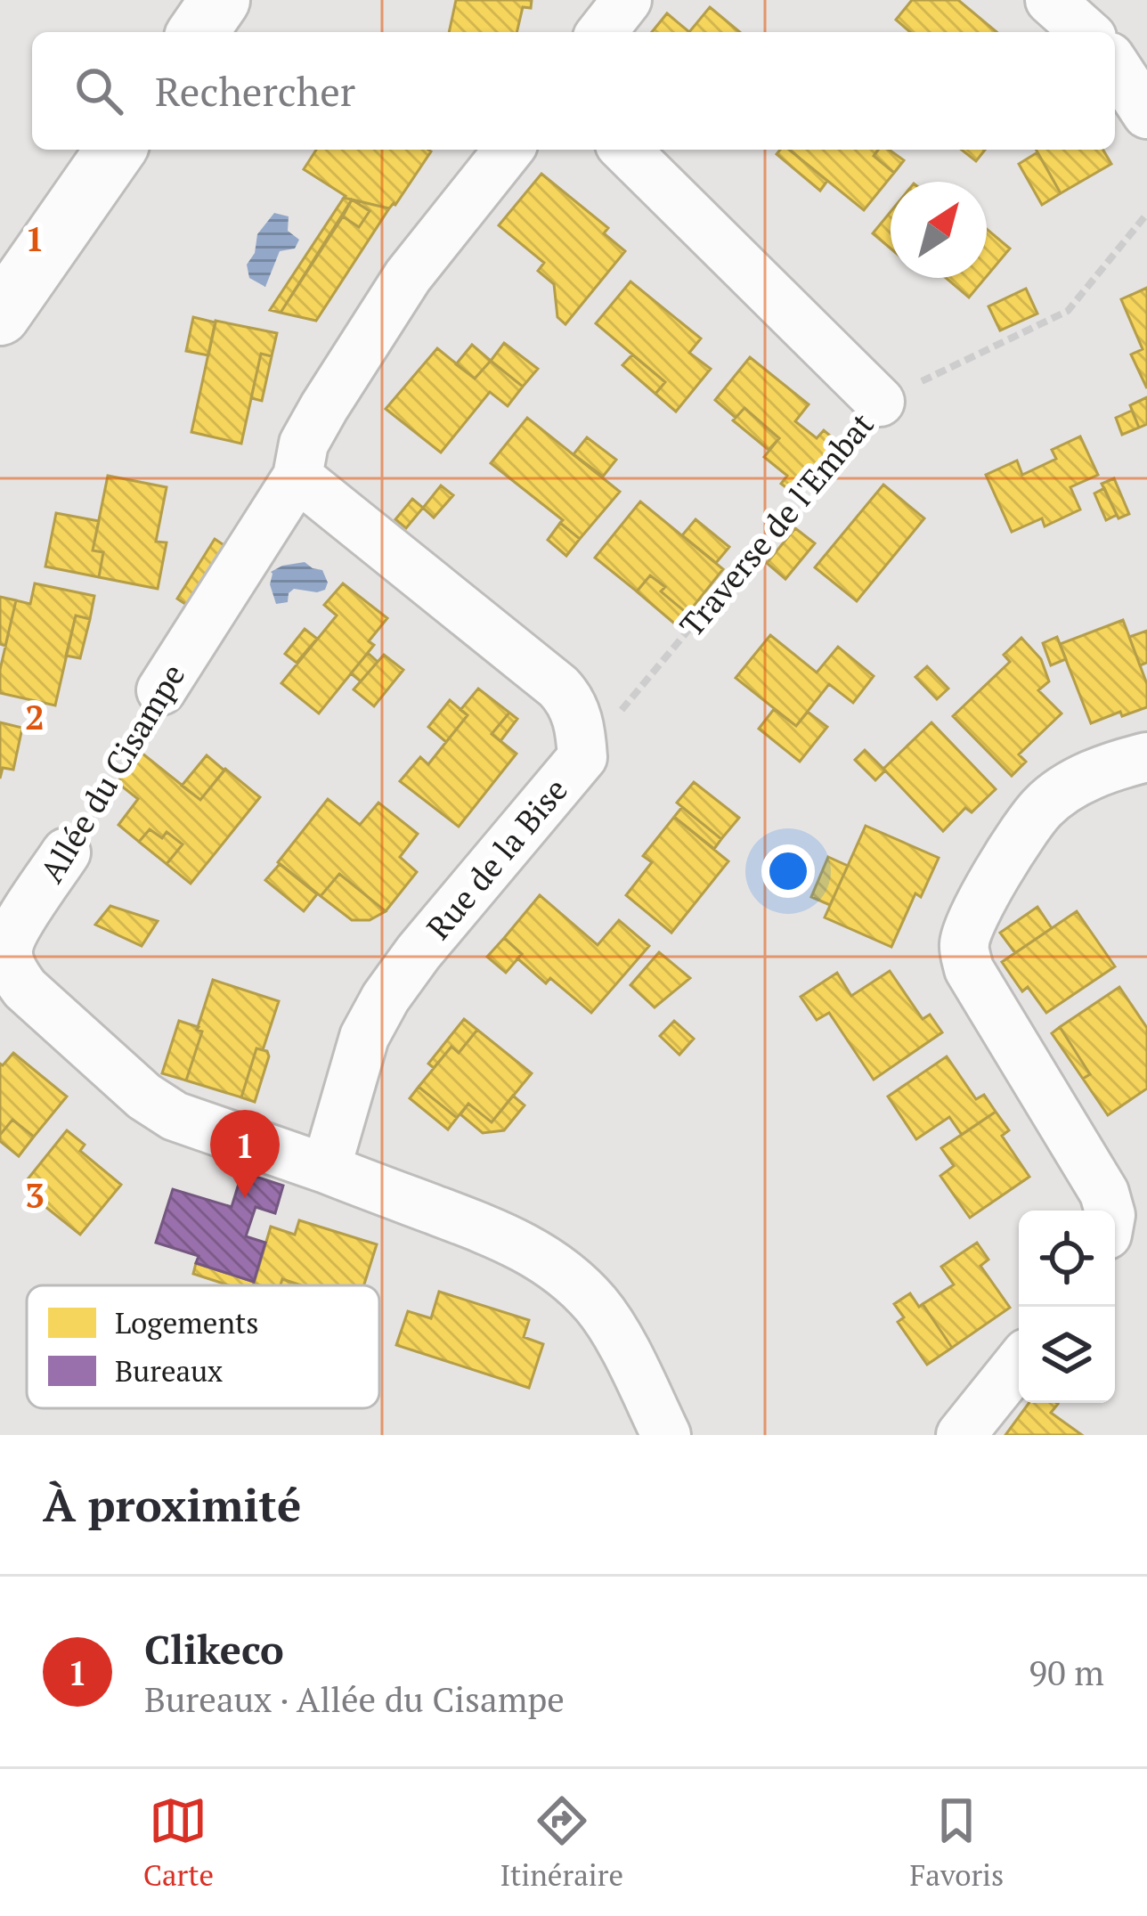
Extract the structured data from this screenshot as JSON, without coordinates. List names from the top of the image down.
{
  "streets": {
    "street": ["Allée du Cisampe", "Rue de la Bise"],
    "path": ["Traverse de l'Embat"]
  },
  "crossings": [
    ["Traverse de l'Embat", "Rue de la Bise"],
    ["Allée du Cisampe", "Rue de la Bise"]
  ],
  "legend": ["Logements", "Bureaux"],
  "north": "top right",
  "page": {
    "search": "Rechercher",
    "pins": "1",
    "heading": "À proximité",
    "list": [
      {
        "mark": "1",
        "name": "Clikeco",
        "note": "Bureaux · Allée du Cisampe",
        "value": "90 m"
      }
    ],
    "nav": ["Carte", "Itinéraire", "Favoris"]
  },
  "grid": {
    "rows": ["1", "2", "3"]
  }
}
